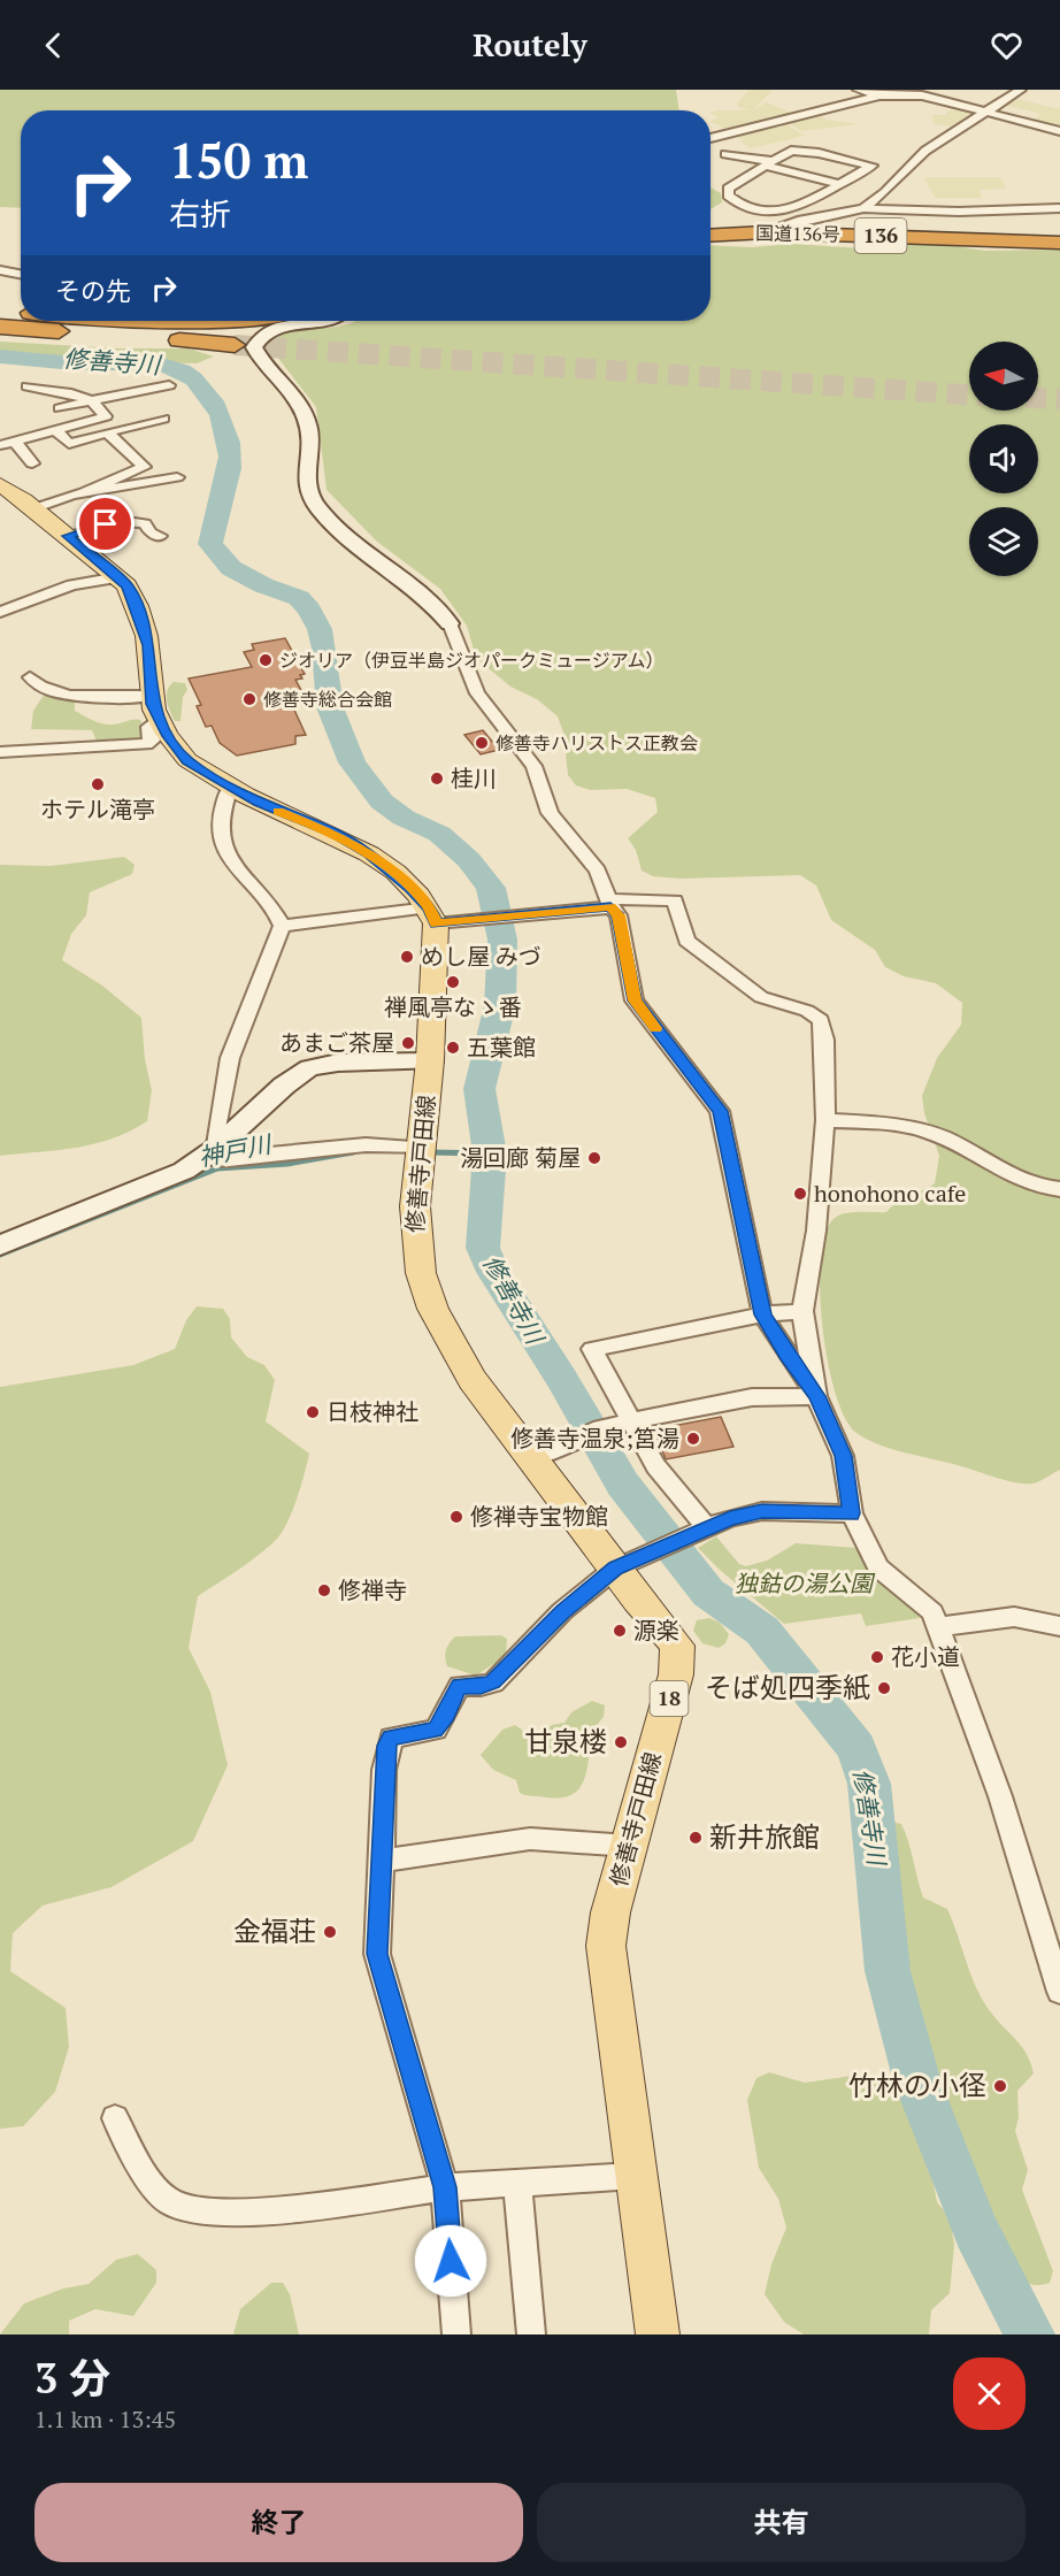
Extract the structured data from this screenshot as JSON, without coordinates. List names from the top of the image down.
{
  "streets": {
    "highway": ["国道136号", "136"],
    "main road": ["修善寺戸田線", "18"]
  },
  "water": ["修善寺川", "神戸川"],
  "parks": ["独鈷の湯公園"],
  "places": [
    "ジオリア（伊豆半島ジオパークミュージアム）",
    "修善寺総合会館",
    "修善寺ハリストス正教会",
    "桂川",
    "ホテル滝亭",
    "めし屋 みづ",
    "禅風亭なゝ番",
    "あまご茶屋",
    "五葉館",
    "湯回廊 菊屋",
    "honohono cafe",
    "日枝神社",
    "修善寺温泉;筥湯",
    "修禅寺宝物館",
    "修禅寺",
    "源楽",
    "花小道",
    "そば処四季紙",
    "甘泉楼",
    "新井旅館",
    "金福荘",
    "竹林の小径"
  ],
  "north": "left",
  "page": {
    "header": "Routely",
    "turn": ["150 m", "右折"],
    "then": "その先",
    "heading": ["3 分", "1.1 km · 13:45"],
    "buttons": ["終了", "共有"]
  }
}
